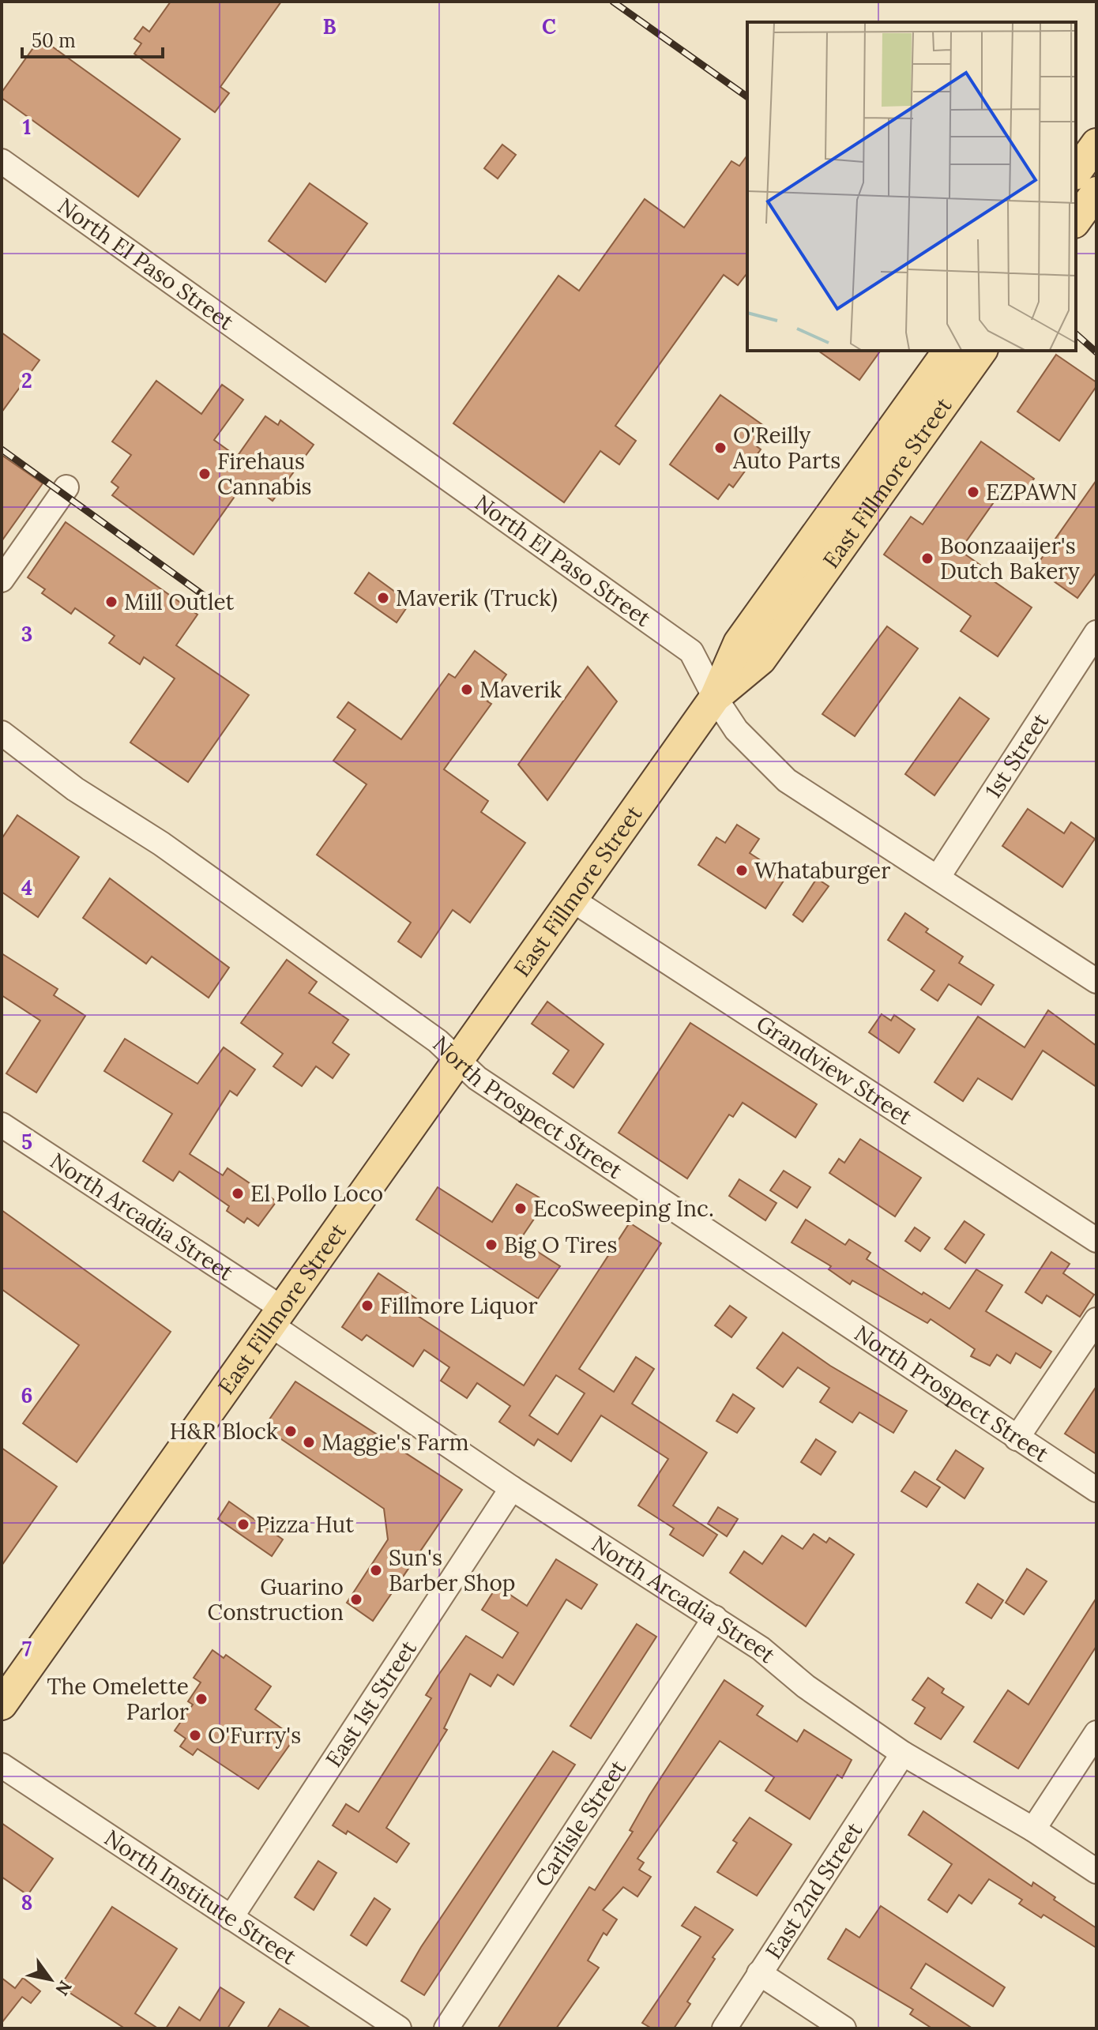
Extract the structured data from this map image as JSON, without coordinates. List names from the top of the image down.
{
  "streets": {
    "main road": ["East Fillmore Street"],
    "street": [
      "North El Paso Street",
      "1st Street",
      "Grandview Street",
      "North Prospect Street",
      "North Arcadia Street",
      "East 1st Street",
      "Carlisle Street",
      "East 2nd Street",
      "North Institute Street"
    ]
  },
  "crossings": [
    ["North El Paso Street", "East Fillmore Street"],
    ["North El Paso Street", "1st Street"],
    ["East Fillmore Street", "Grandview Street"],
    ["East Fillmore Street", "North Prospect Street"],
    ["East Fillmore Street", "North Arcadia Street"],
    ["North Arcadia Street", "East 1st Street"],
    ["North Arcadia Street", "Carlisle Street"],
    ["North Arcadia Street", "East 2nd Street"],
    ["East 1st Street", "North Institute Street"]
  ],
  "places": [
    "O'Reilly Auto Parts",
    "Firehaus Cannabis",
    "EZPAWN",
    "Boonzaaijer's Dutch Bakery",
    "Maverik (Truck)",
    "Mill Outlet",
    "Maverik",
    "Whataburger",
    "El Pollo Loco",
    "EcoSweeping Inc.",
    "Big O Tires",
    "Fillmore Liquor",
    "H&R Block",
    "Maggie's Farm",
    "Pizza Hut",
    "Sun's Barber Shop",
    "Guarino Construction",
    "The Omelette Parlor",
    "O'Furry's"
  ],
  "scale_bar": "50 m",
  "north": "bottom right",
  "grid": {
    "columns": ["B", "C"],
    "rows": [
      "1",
      "2",
      "3",
      "4",
      "5",
      "6",
      "7",
      "8"
    ]
  }
}
